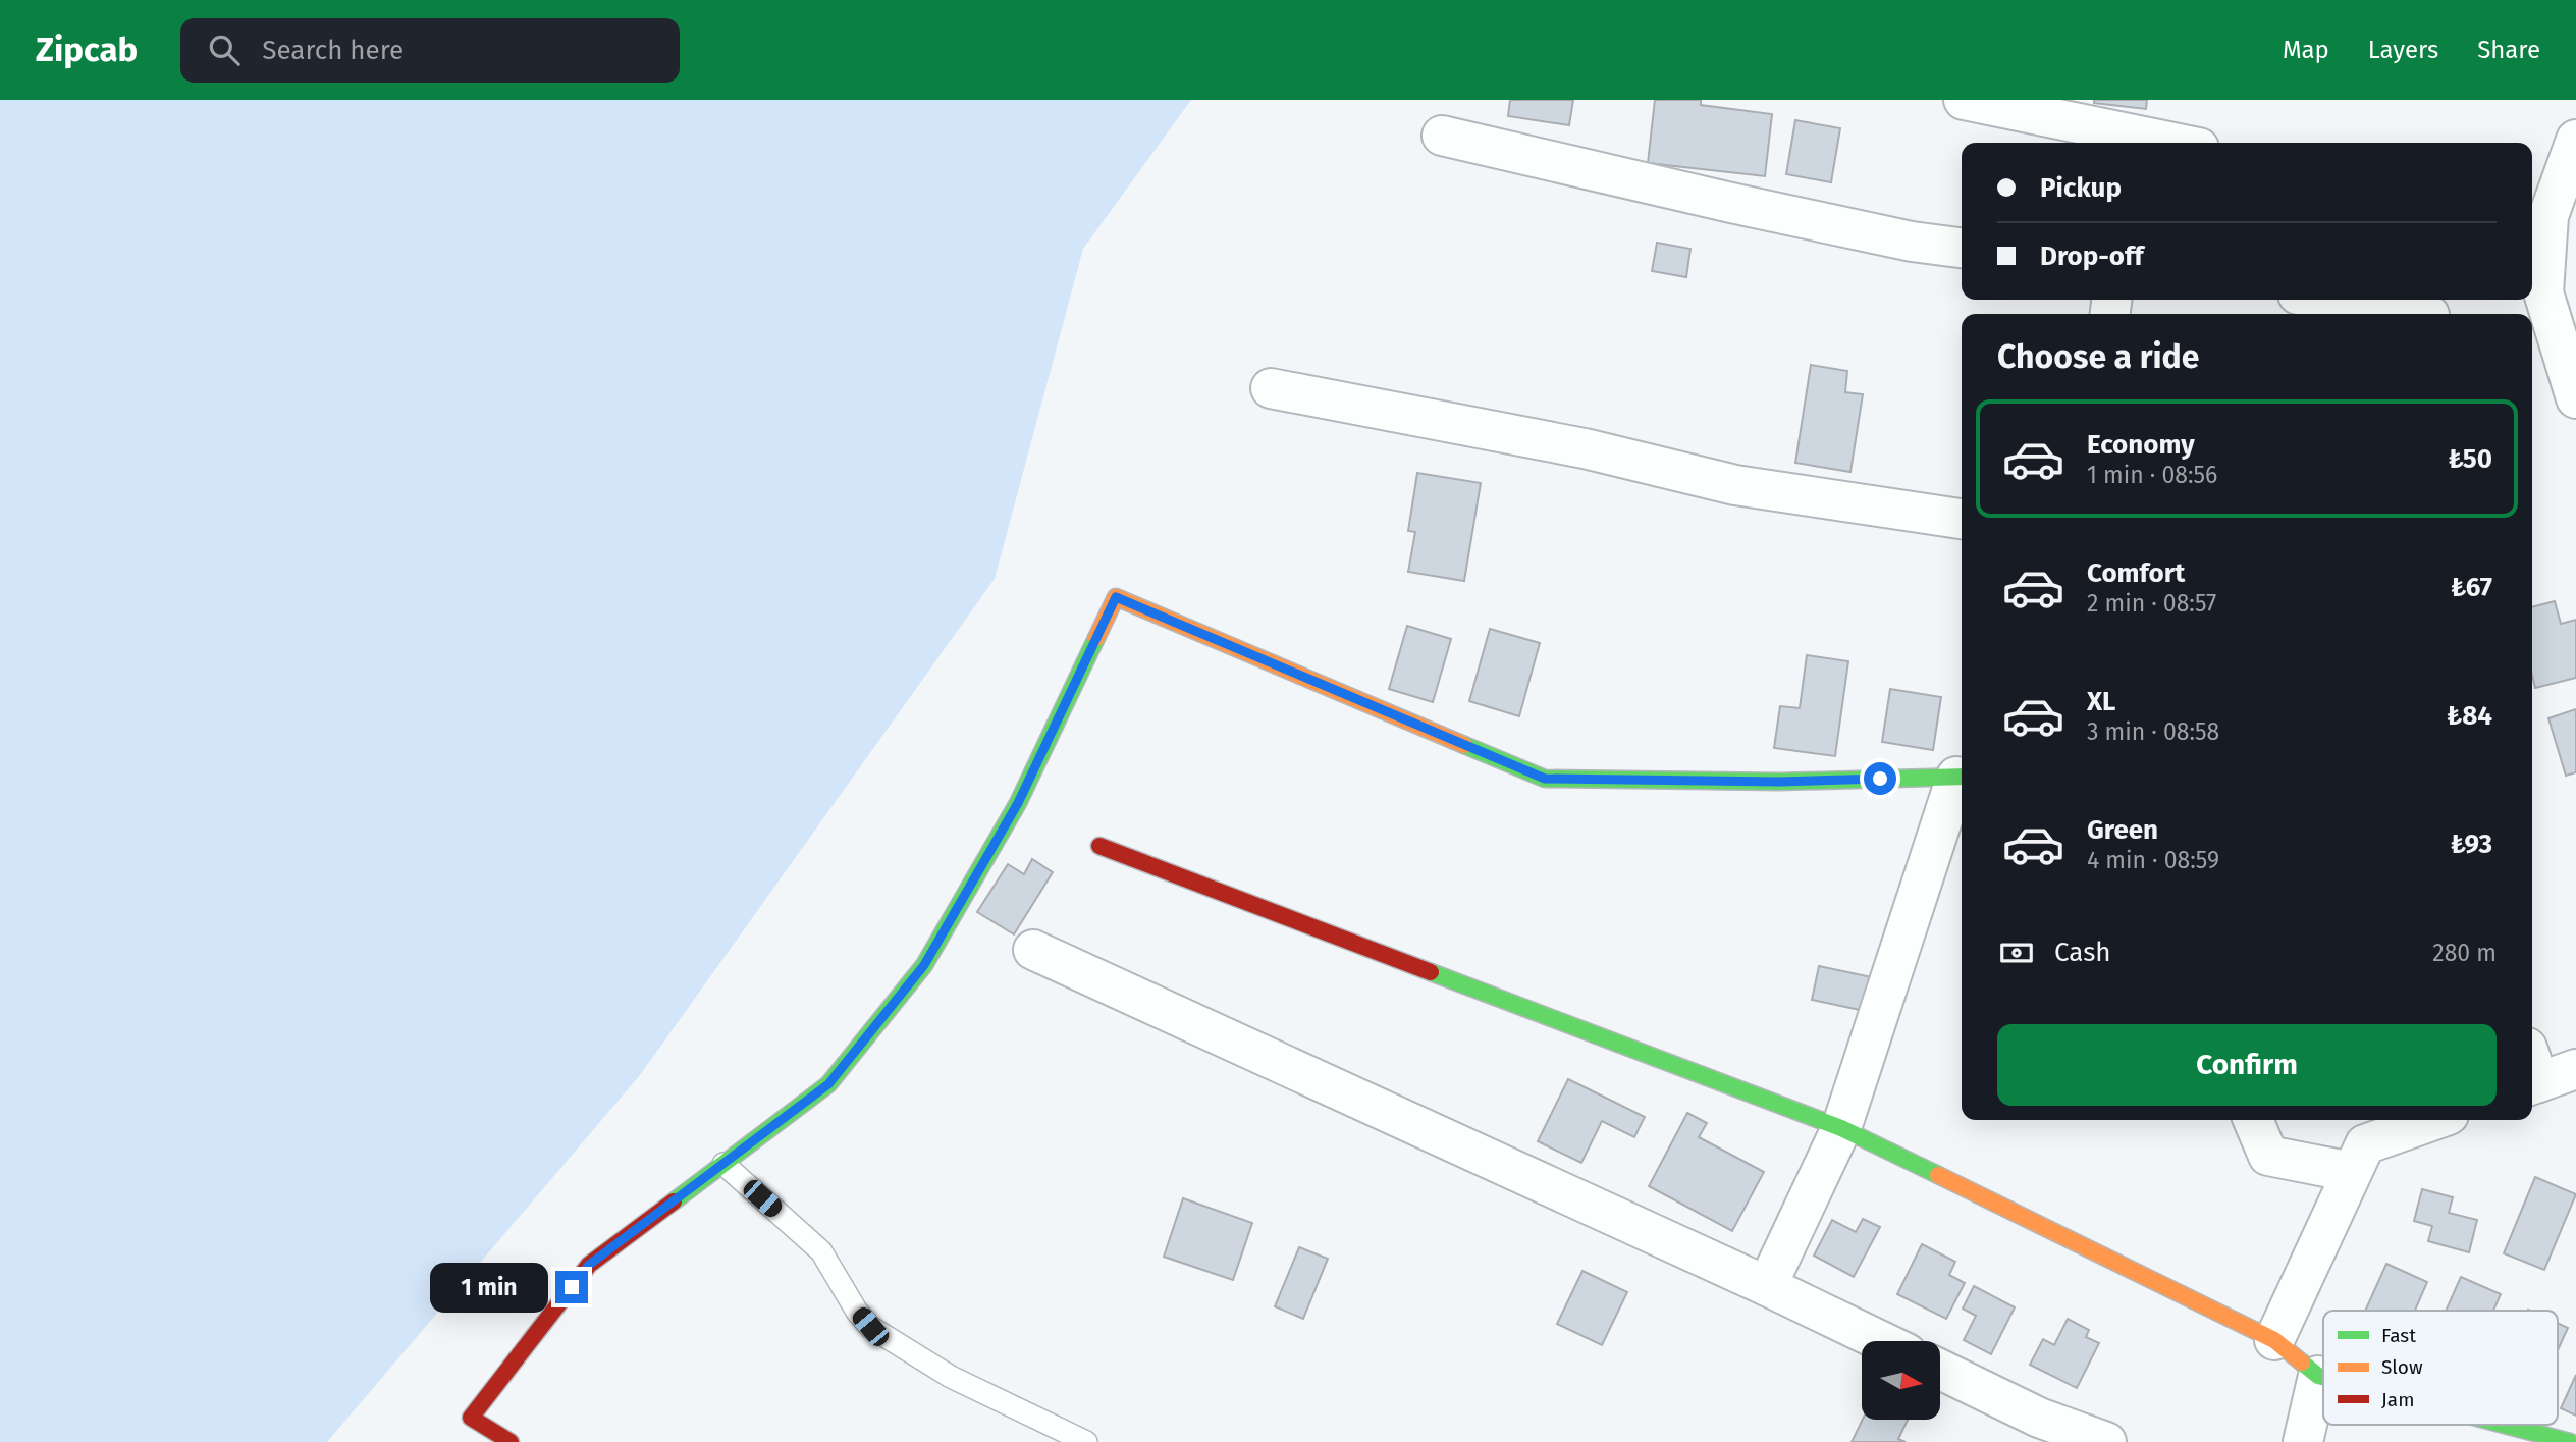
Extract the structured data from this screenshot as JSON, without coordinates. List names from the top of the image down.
{
  "legend": ["Fast", "Slow", "Jam"],
  "north": "right",
  "page": {
    "header": "Zipcab",
    "search": "Search here",
    "nav": ["Map", "Layers", "Share"],
    "banner": ["Pickup", "Drop-off"],
    "heading": "Choose a ride",
    "list": [
      {
        "name": "Economy",
        "note": "1 min · 08:56",
        "value": "₺50"
      },
      {
        "name": "Comfort",
        "note": "2 min · 08:57",
        "value": "₺67"
      },
      {
        "name": "XL",
        "note": "3 min · 08:58",
        "value": "₺84"
      },
      {
        "name": "Green",
        "note": "4 min · 08:59",
        "value": "₺93"
      }
    ],
    "pay": ["Cash", "280 m"],
    "buttons": "Confirm",
    "bubble": "1 min"
  }
}
